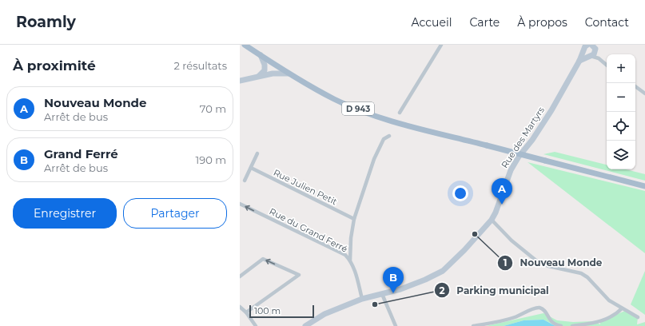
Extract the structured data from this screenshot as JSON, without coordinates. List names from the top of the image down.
{
  "streets": {
    "main road": ["D 943"],
    "street": ["Rue des Martyrs", "Rue Julien Petit", "Rue du Grand Ferré"]
  },
  "crossings": [
    ["Rue des Martyrs", "Rue du Grand Ferré"]
  ],
  "one_way": ["Rue du Grand Ferré"],
  "places": ["Nouveau Monde", "Parking municipal"],
  "scale_bar": "100 m",
  "page": {
    "header": "Roamly",
    "nav": [
      "Accueil",
      "Carte",
      "À propos",
      "Contact"
    ],
    "heading": ["À proximité", "2 résultats"],
    "map_buttons": ["+", "−"],
    "list": [
      {
        "mark": "A",
        "name": "Nouveau Monde",
        "note": "Arrêt de bus",
        "value": "70 m"
      },
      {
        "mark": "B",
        "name": "Grand Ferré",
        "note": "Arrêt de bus",
        "value": "190 m"
      }
    ],
    "pins": ["A", "B"],
    "buttons": ["Enregistrer", "Partager"],
    "scale": "100 m"
  }
}
